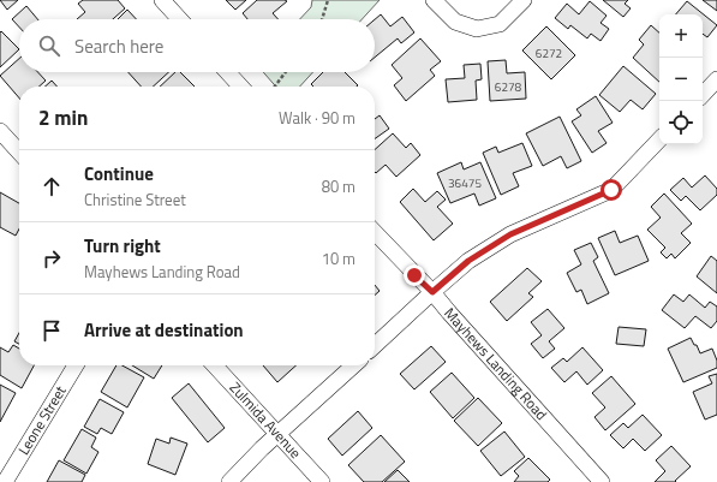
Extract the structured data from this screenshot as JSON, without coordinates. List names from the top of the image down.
{
  "streets": {
    "street": ["Mayhews Landing Road", "Leone Street", "Zulmida Avenue"]
  },
  "house_numbers": ["6272", "6278", "36475"],
  "page": {
    "map_buttons": ["+", "−"],
    "search": "Search here",
    "heading": ["2 min", "Walk · 90 m"],
    "list": [
      ["Continue", "Christine Street", "80 m"],
      ["Turn right", "Mayhews Landing Road", "10 m"],
      "Arrive at destination"
    ]
  }
}
